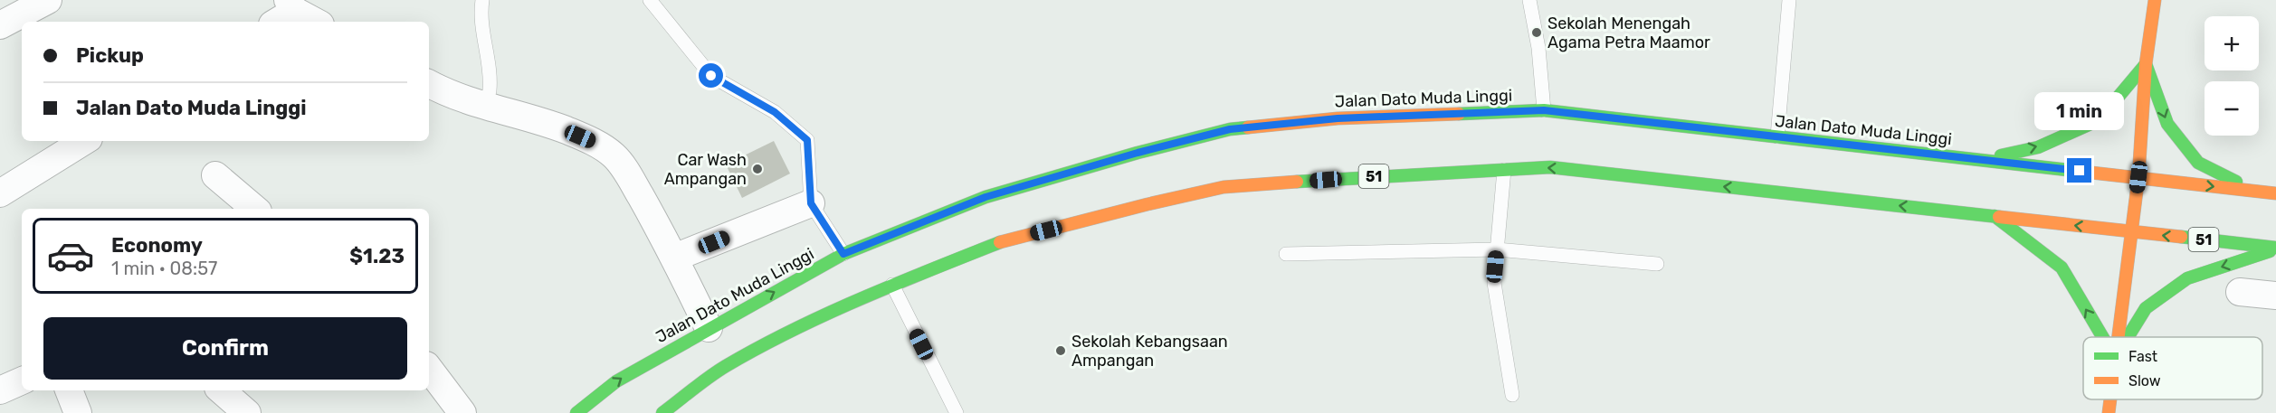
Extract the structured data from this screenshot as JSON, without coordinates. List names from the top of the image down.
{
  "streets": {
    "main road": ["Jalan Dato Muda Linggi", "51"]
  },
  "places": ["Sekolah Menengah Agama Petra Maamor", "Car Wash Ampangan", "Sekolah Kebangsaan Ampangan"],
  "legend": ["Fast", "Slow"],
  "page": {
    "map_buttons": ["+", "−"],
    "banner": ["Pickup", "Jalan Dato Muda Linggi"],
    "bubble": "1 min",
    "list": [
      {
        "name": "Economy",
        "note": "1 min · 08:57",
        "value": "$1.23"
      }
    ],
    "buttons": "Confirm"
  }
}
